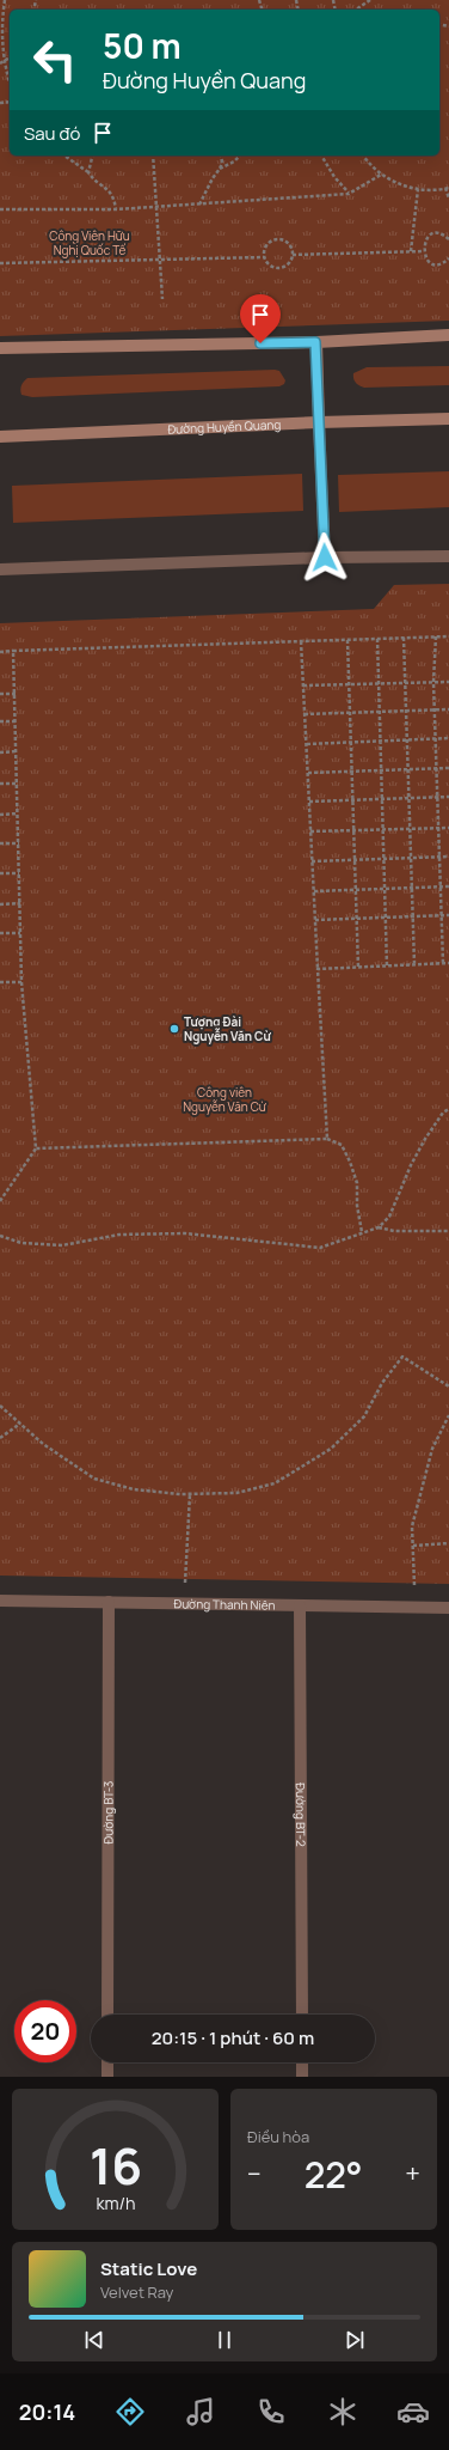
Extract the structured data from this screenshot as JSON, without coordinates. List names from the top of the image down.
{
  "streets": {
    "street": [
      "Đường Huyền Quang",
      "Đường Thanh Niên",
      "Đường BT-3",
      "Đường BT-2"
    ]
  },
  "crossings": [
    ["Đường Thanh Niên", "Đường BT-3"],
    ["Đường Thanh Niên", "Đường BT-2"]
  ],
  "parks": ["Công Viên Hữu Nghị Quốc Tế", "Công viên Nguyễn Văn Cừ"],
  "places": ["Tượng Đài Nguyễn Văn Cừ"],
  "page": {
    "turn": ["50 m", "Đường Huyền Quang"],
    "then": "Sau đó",
    "limit": "20",
    "trip": "20:15 · 1 phút · 60 m",
    "tile": "Điều hòa",
    "heat": ["−", "22°", "+"],
    "song": ["Static Love", "Velvet Ray"],
    "tabs": "20:14",
    "gauge": ["16", "km/h"]
  }
}
